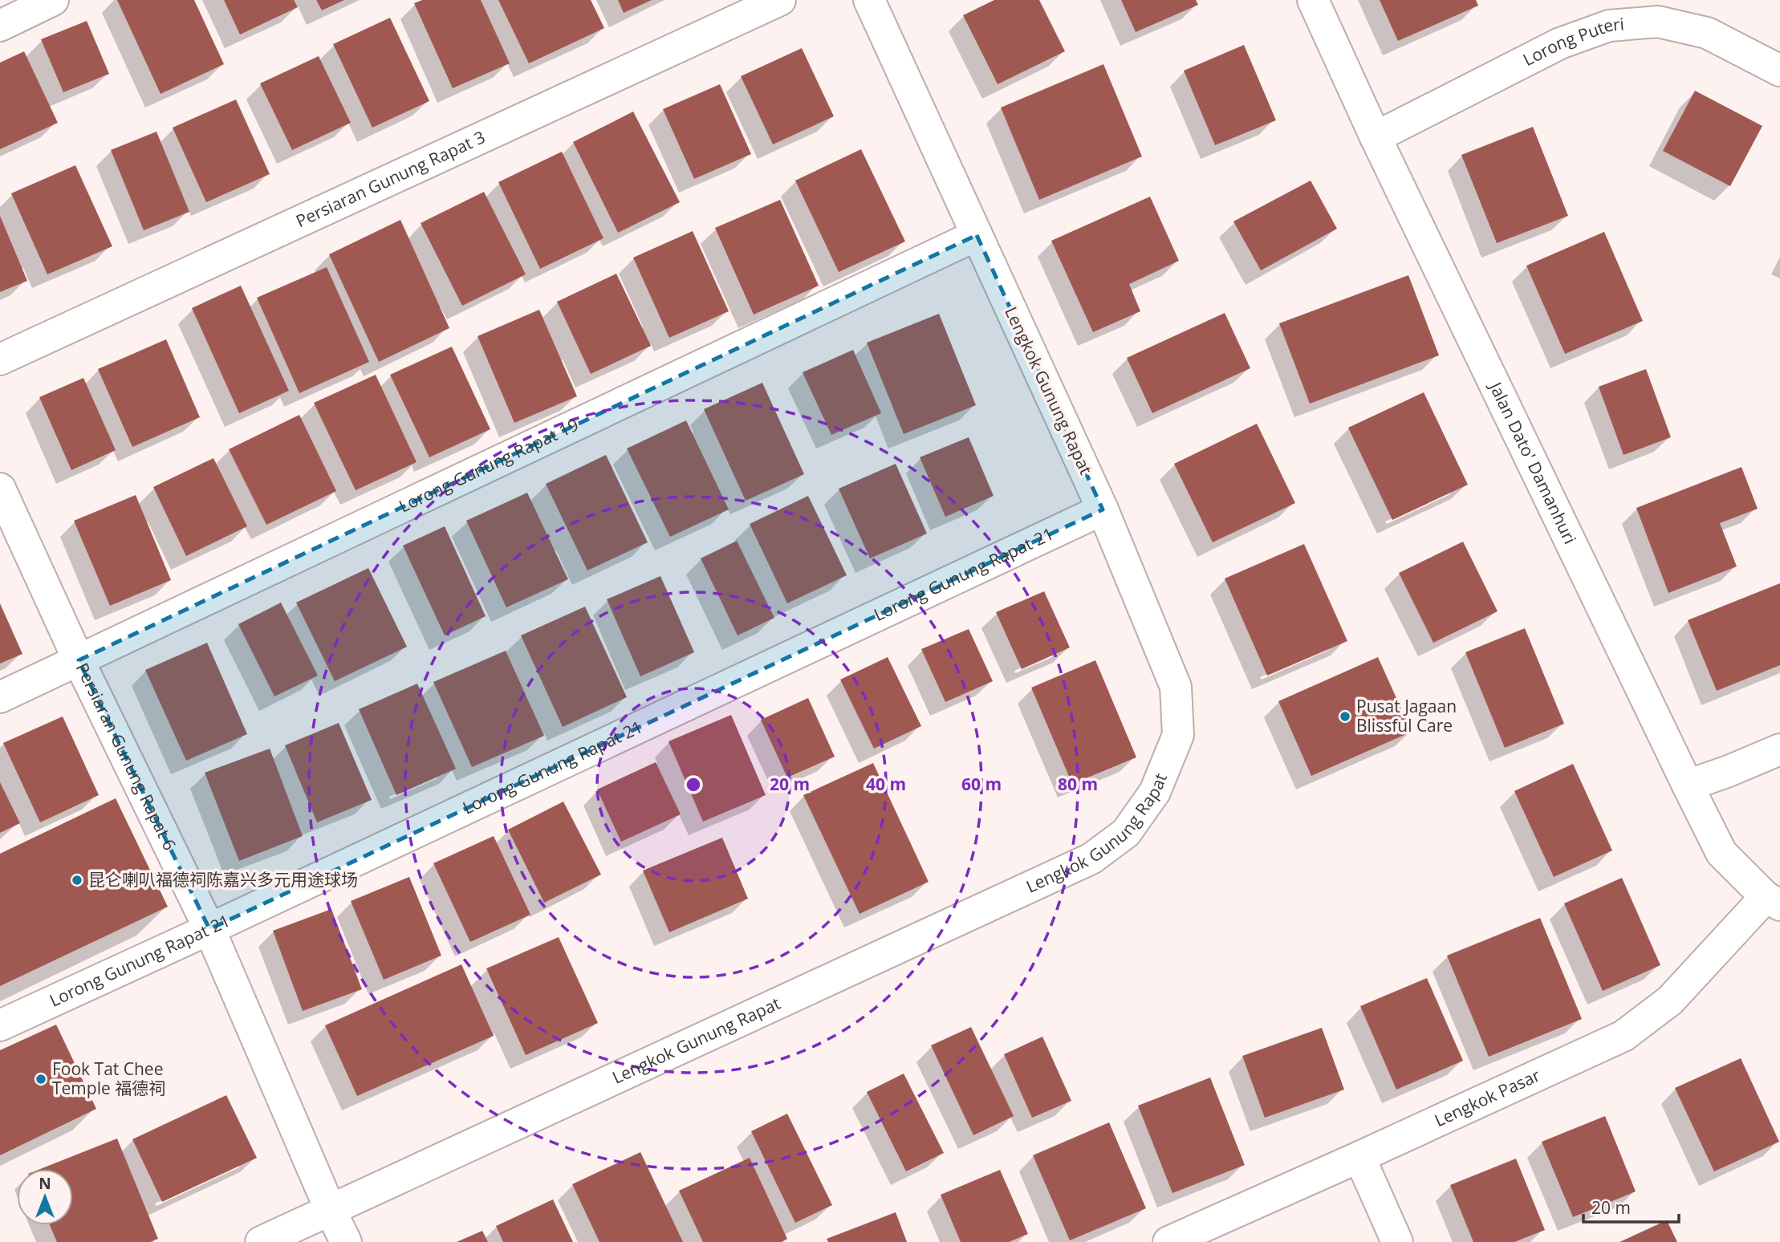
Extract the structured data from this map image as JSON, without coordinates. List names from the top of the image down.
{
  "streets": {
    "street": [
      "Lorong Puteri",
      "Persiaran Gunung Rapat 3",
      "Lengkok Gunung Rapat",
      "Jalan Dato' Damanhuri",
      "Lorong Gunung Rapat 19",
      "Lorong Gunung Rapat 21",
      "Persiaran Gunung Rapat 6",
      "Lengkok Pasar"
    ]
  },
  "crossings": [
    ["Lorong Puteri", "Jalan Dato' Damanhuri"],
    ["Lengkok Gunung Rapat", "Lorong Gunung Rapat 19"],
    ["Lengkok Gunung Rapat", "Lorong Gunung Rapat 21"],
    ["Lengkok Gunung Rapat", "Persiaran Gunung Rapat 6"],
    ["Jalan Dato' Damanhuri", "Lengkok Pasar"],
    ["Lorong Gunung Rapat 19", "Persiaran Gunung Rapat 6"],
    ["Lorong Gunung Rapat 21", "Persiaran Gunung Rapat 6"]
  ],
  "places": ["Pusat Jagaan Blissful Care", "昆仑喇叭福德祠陈嘉兴多元用途球场", "Fook Tat Chee Temple 福德祠"],
  "scale_bar": "20 m",
  "north": "top",
  "rings": [
    "20 m",
    "40 m",
    "60 m",
    "80 m"
  ]
}
